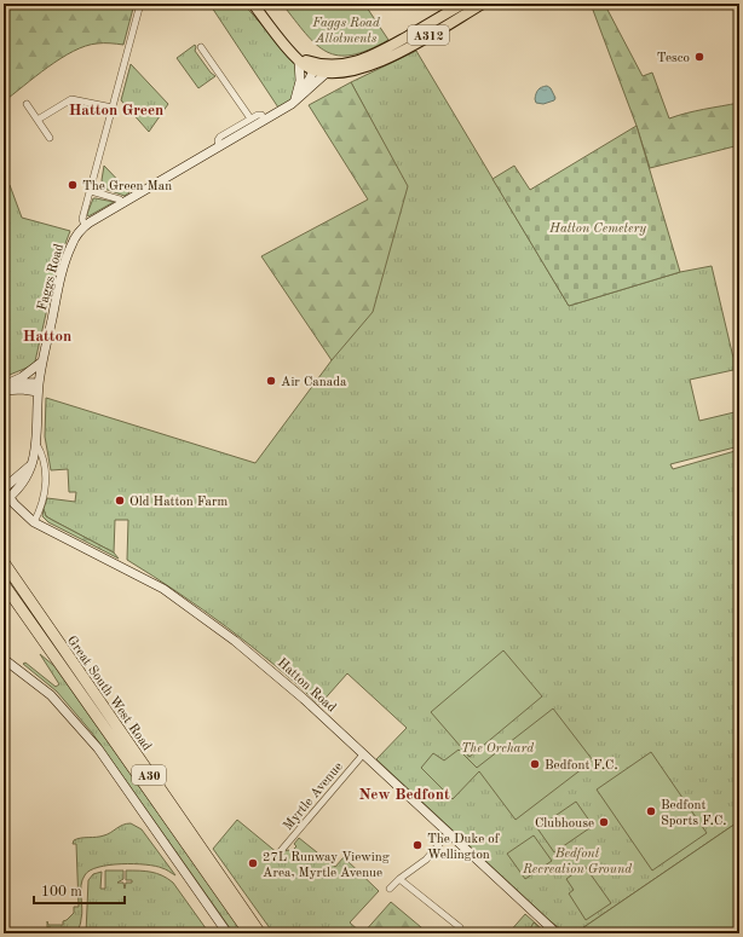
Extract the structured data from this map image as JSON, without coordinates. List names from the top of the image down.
{
  "streets": {
    "highway": ["Great South West Road", "A30"],
    "main road": ["A312"],
    "street": ["Faggs Road", "Hatton Road", "Myrtle Avenue"]
  },
  "crossings": [
    ["A312", "Faggs Road"],
    ["Faggs Road", "Hatton Road"],
    ["Hatton Road", "Myrtle Avenue"]
  ],
  "districts": ["Hatton Green", "Hatton", "New Bedfont"],
  "parks": [
    "Faggs Road Allotments",
    "Hatton Cemetery",
    "The Orchard",
    "Bedfont Recreation Ground"
  ],
  "places": [
    "Tesco",
    "The Green Man",
    "Air Canada",
    "Old Hatton Farm",
    "Bedfont F.C.",
    "Bedfont Sports F.C.",
    "Clubhouse",
    "The Duke of Wellington",
    "27L Runway Viewing Area, Myrtle Avenue"
  ],
  "scale_bar": "100 m"
}
